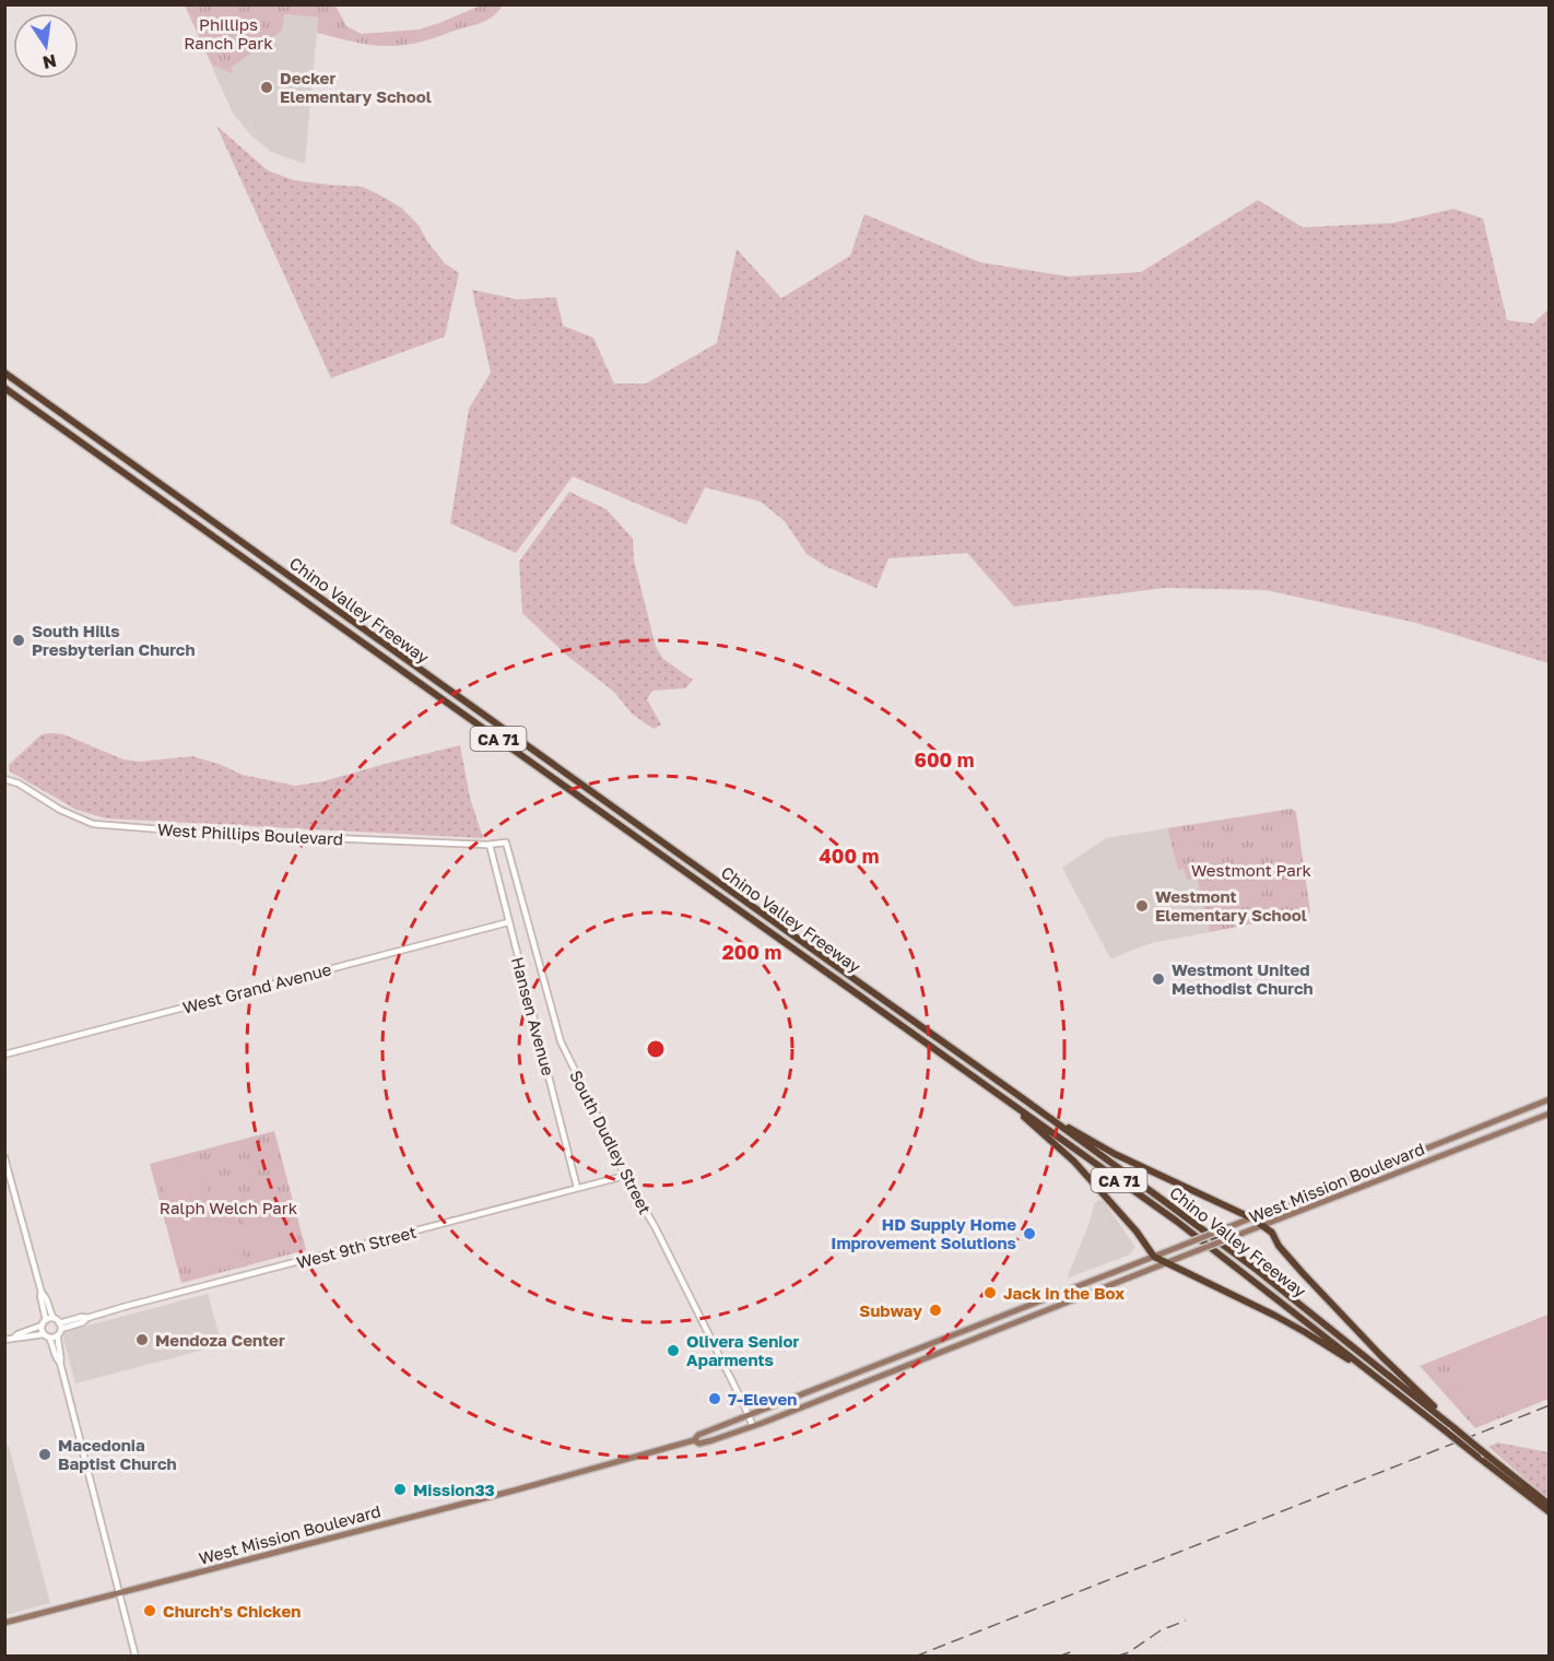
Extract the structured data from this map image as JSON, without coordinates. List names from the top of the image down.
{
  "streets": {
    "highway": ["Chino Valley Freeway", "CA 71"],
    "main road": ["West Mission Boulevard"],
    "street": [
      "West Phillips Boulevard",
      "West Grand Avenue",
      "Hansen Avenue",
      "South Dudley Street",
      "West 9th Street"
    ]
  },
  "crossings": [
    ["West Phillips Boulevard", "Hansen Avenue"],
    ["West Phillips Boulevard", "South Dudley Street"],
    ["West Grand Avenue", "Hansen Avenue"],
    ["Hansen Avenue", "West 9th Street"],
    ["South Dudley Street", "West Mission Boulevard"],
    ["South Dudley Street", "West 9th Street"]
  ],
  "parks": ["Phillips Ranch Park", "Westmont Park", "Ralph Welch Park"],
  "places": [
    "Decker Elementary School",
    "South Hills Presbyterian Church",
    "Westmont Elementary School",
    "Westmont United Methodist Church",
    "HD Supply Home Improvement Solutions",
    "Jack in the Box",
    "Subway",
    "Mendoza Center",
    "Olivera Senior Aparments",
    "7-Eleven",
    "Macedonia Baptist Church",
    "Mission33",
    "Church's Chicken"
  ],
  "north": "bottom",
  "rings": ["600 m", "400 m", "200 m"]
}
